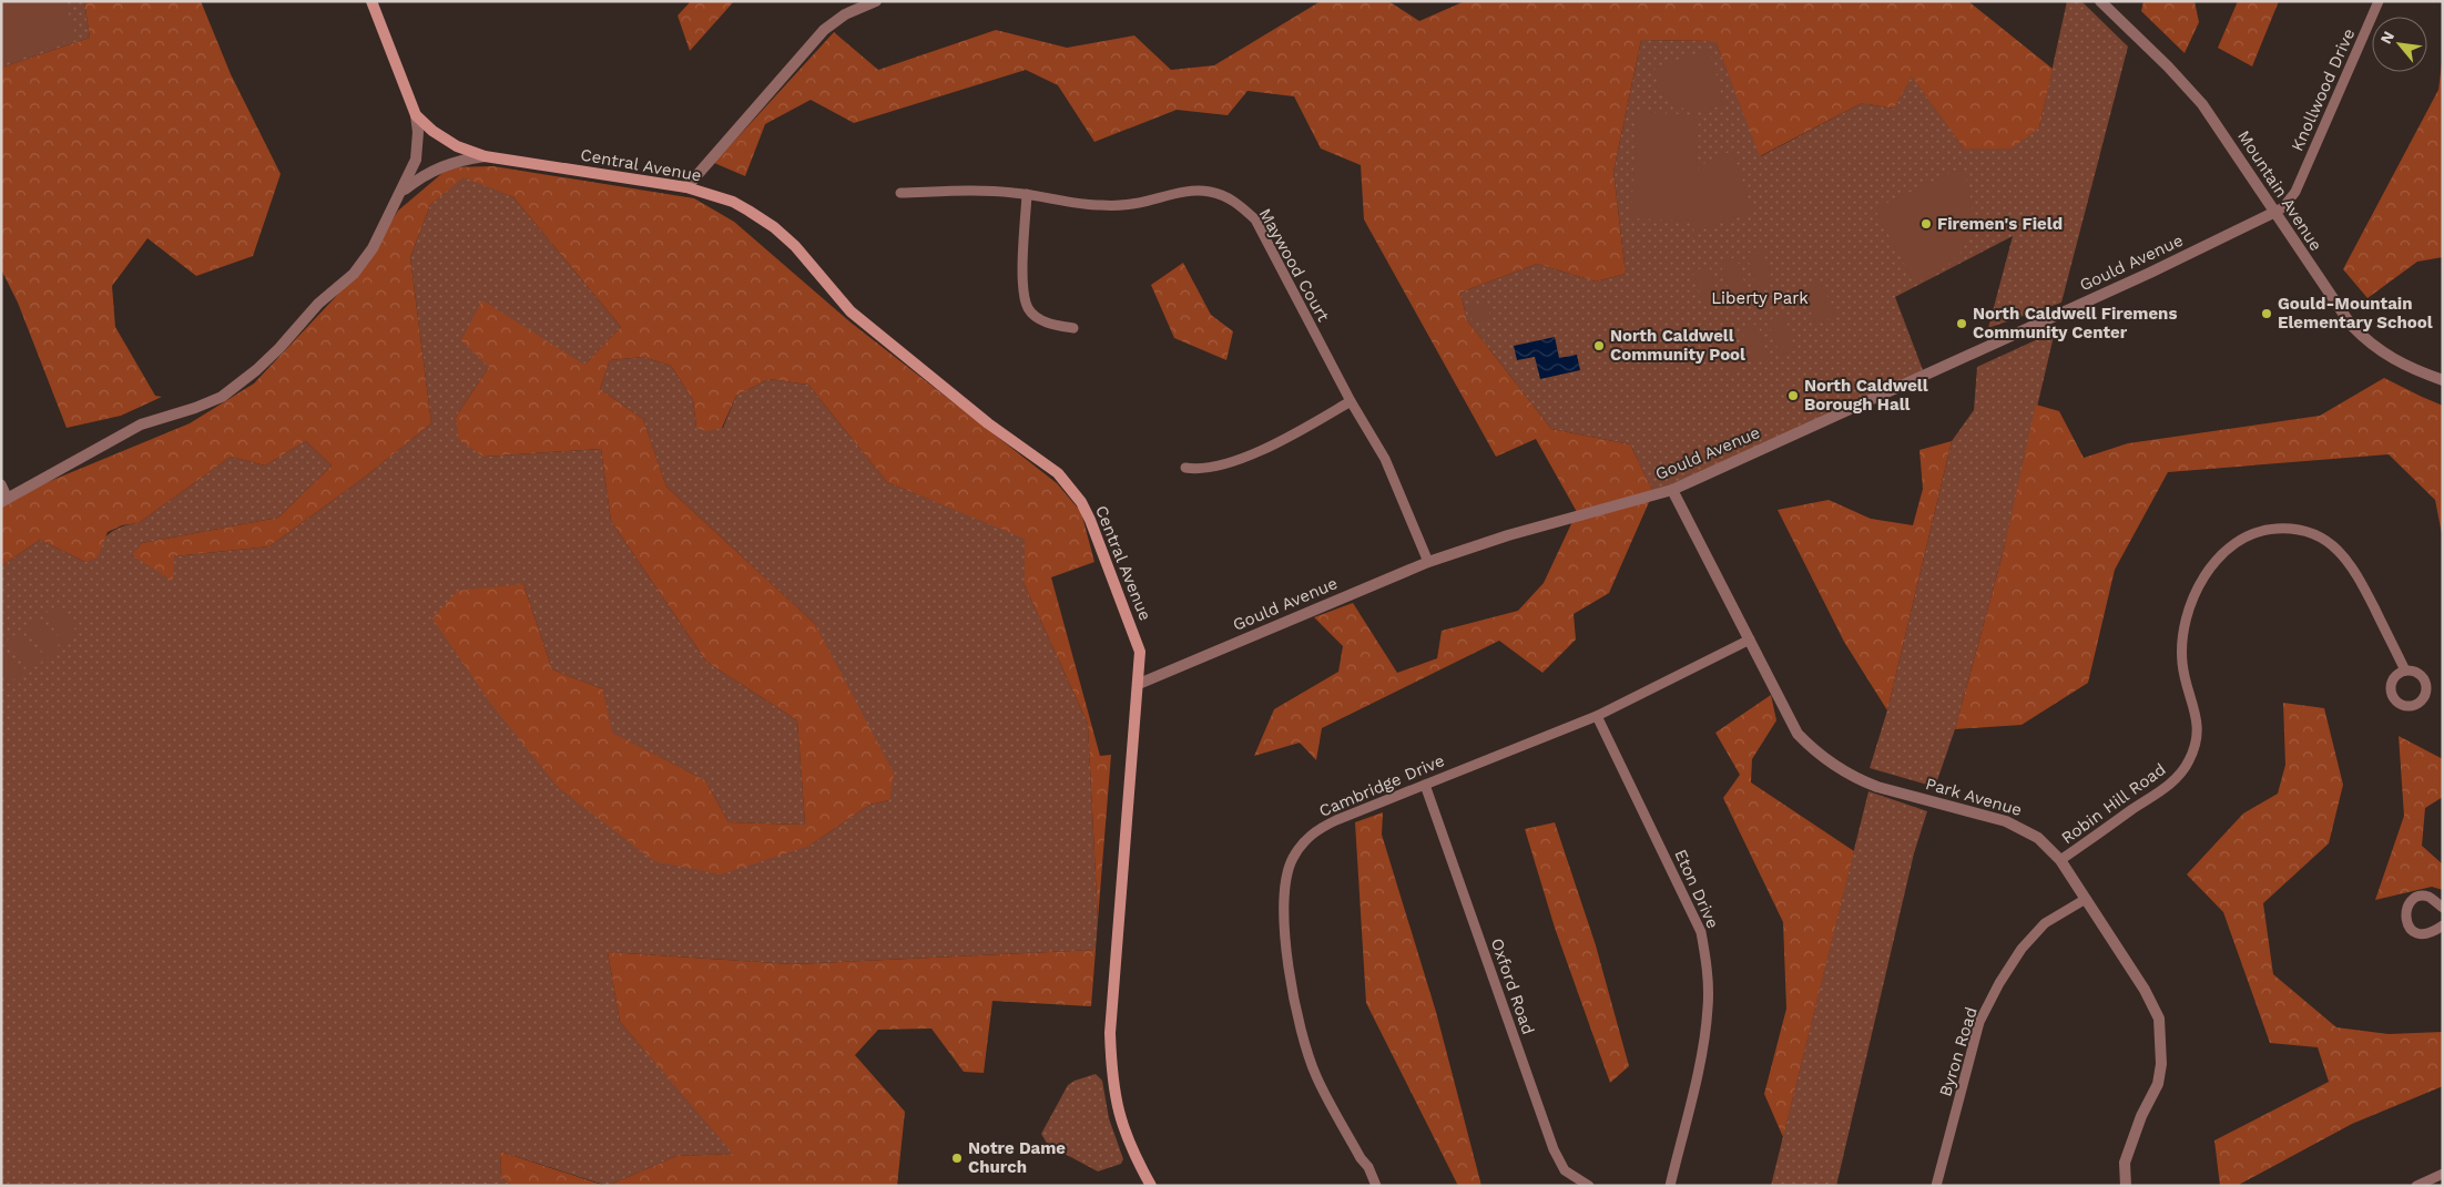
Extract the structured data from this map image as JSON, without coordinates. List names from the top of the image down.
{
  "streets": {
    "main road": ["Central Avenue"],
    "street": [
      "Knollwood Drive",
      "Mountain Avenue",
      "Gould Avenue",
      "Maywood Court",
      "Cambridge Drive",
      "Park Avenue",
      "Robin Hill Road",
      "Eton Drive",
      "Oxford Road",
      "Byron Road"
    ]
  },
  "crossings": [
    ["Knollwood Drive", "Mountain Avenue"],
    ["Knollwood Drive", "Gould Avenue"],
    ["Central Avenue", "Gould Avenue"],
    ["Mountain Avenue", "Gould Avenue"],
    ["Gould Avenue", "Maywood Court"],
    ["Gould Avenue", "Park Avenue"],
    ["Cambridge Drive", "Park Avenue"],
    ["Cambridge Drive", "Eton Drive"],
    ["Cambridge Drive", "Oxford Road"],
    ["Park Avenue", "Robin Hill Road"],
    ["Park Avenue", "Byron Road"]
  ],
  "parks": ["Liberty Park"],
  "places": [
    "Firemen's Field",
    "Gould-Mountain Elementary School",
    "North Caldwell Firemens Community Center",
    "North Caldwell Community Pool",
    "North Caldwell Borough Hall",
    "Notre Dame Church"
  ],
  "north": "top left"
}
